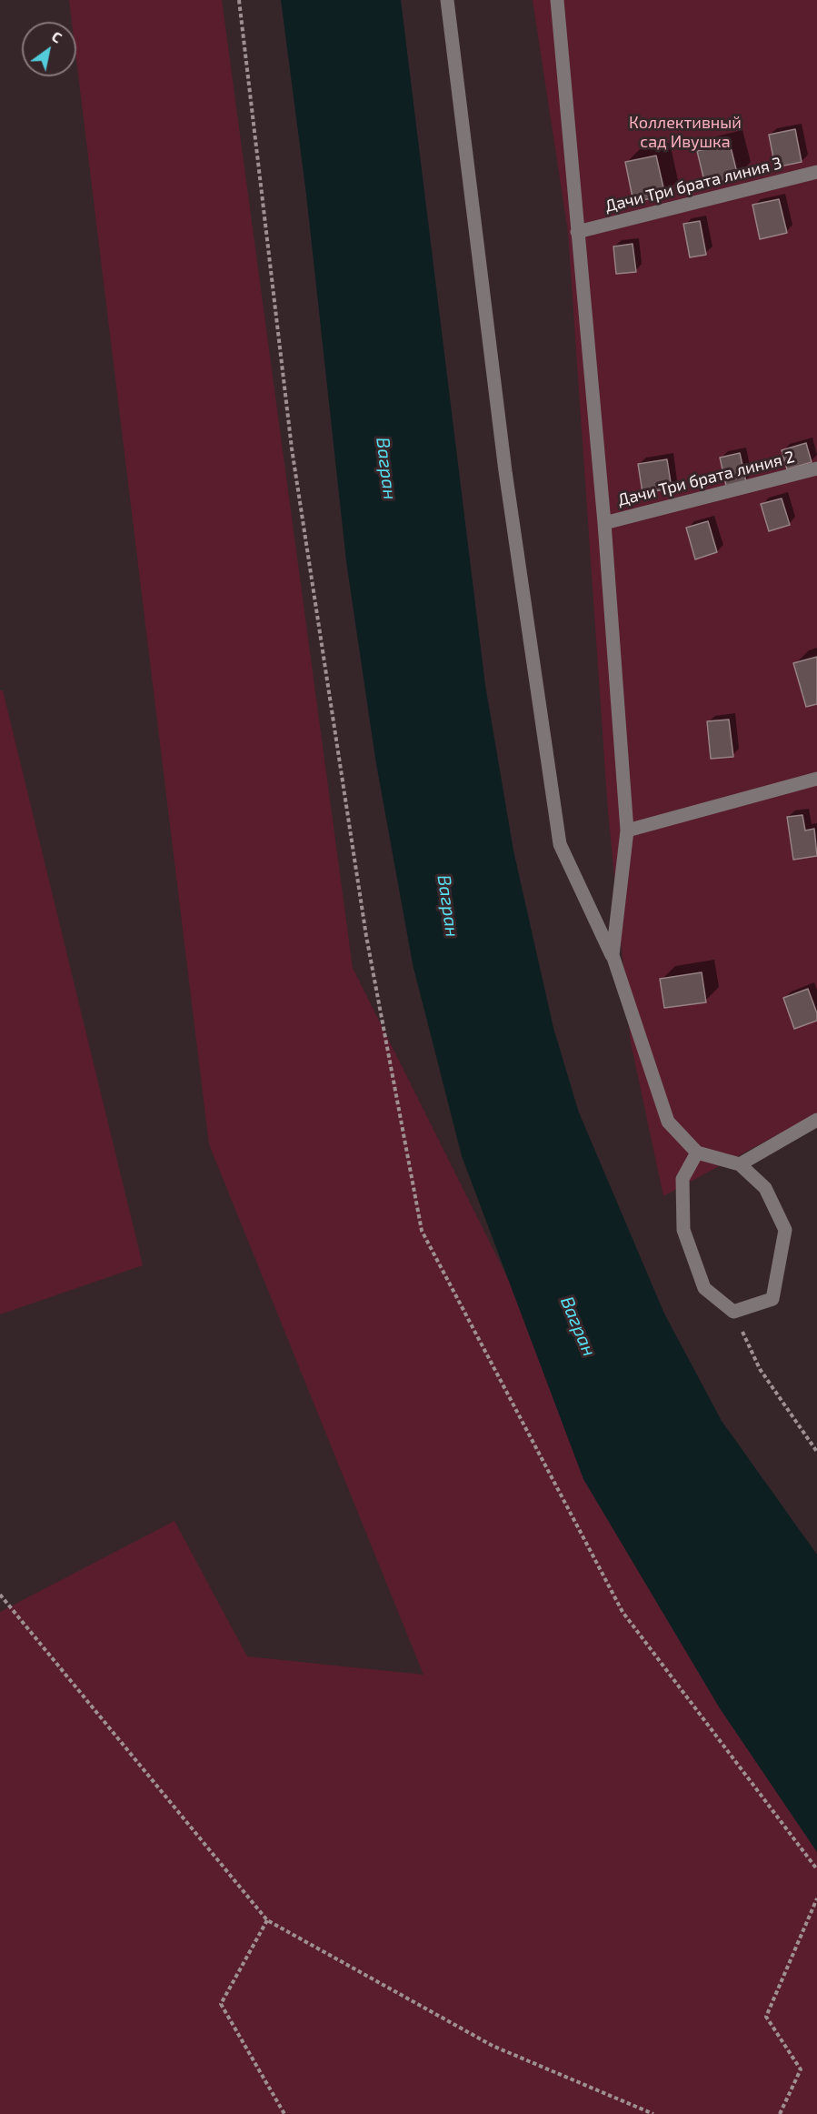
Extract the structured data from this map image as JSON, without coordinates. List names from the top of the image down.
{
  "streets": {
    "street": ["Дачи Три брата линия 3", "Дачи Три брата линия 2"]
  },
  "water": ["Вагран"],
  "parks": ["Коллективный сад Ивушка"],
  "north": "top right"
}
